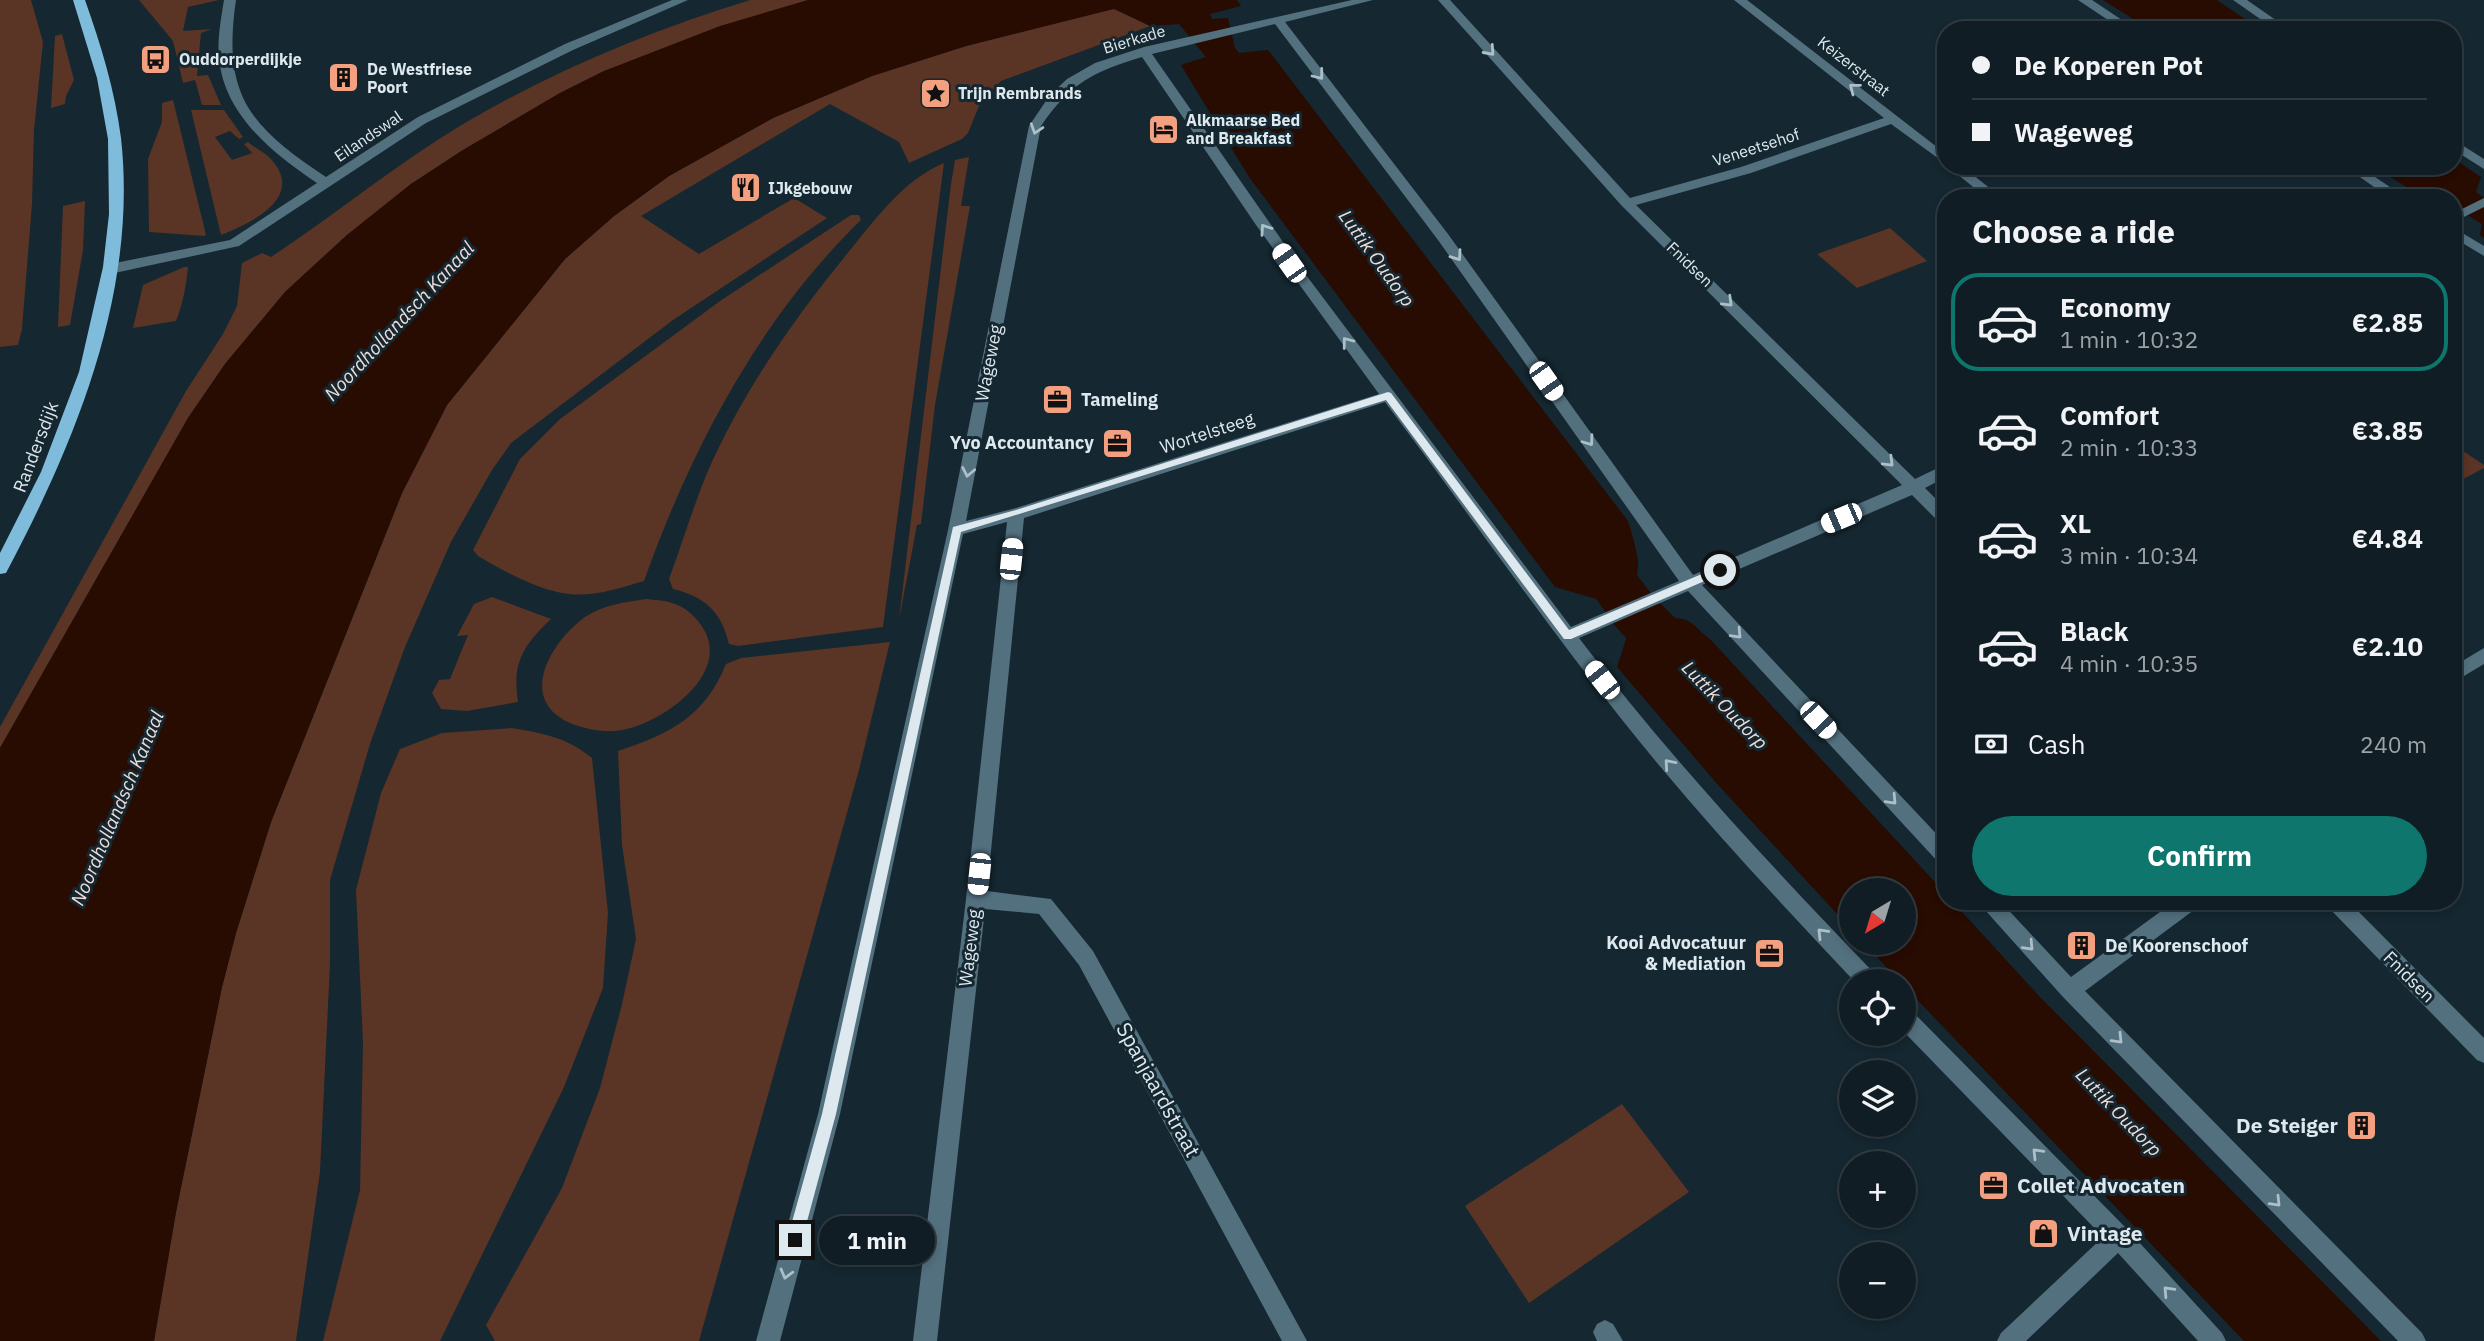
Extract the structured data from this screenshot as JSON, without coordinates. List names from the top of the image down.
{
  "streets": {
    "main road": ["Randersdijk"],
    "street": [
      "Bierkade",
      "Keizerstraat",
      "Eilandswal",
      "Veneetsehof",
      "Fnidsen",
      "Wageweg",
      "Wortelsteeg",
      "Spanjaardstraat"
    ]
  },
  "crossings": [
    ["Bierkade", "Wageweg"],
    ["Keizerstraat", "Veneetsehof"],
    ["Eilandswal", "Randersdijk"],
    ["Veneetsehof", "Fnidsen"],
    ["Wageweg", "Wortelsteeg"],
    ["Wageweg", "Spanjaardstraat"]
  ],
  "one_way": ["Keizerstraat", "Fnidsen"],
  "water": ["Luttik Oudorp", "Noordhollandsch Kanaal"],
  "places": {
    "bus stop": ["Ouddorperdijkje"],
    "building": ["De Westfriese Poort", "De Koorenschoof", "De Steiger"],
    "place": ["Trijn Rembrands"],
    "hotel": ["Alkmaarse Bed and Breakfast"],
    "restaurant": ["IJkgebouw"],
    "office": [
      "Tameling",
      "Yvo Accountancy",
      "Kooi Advocatuur & Mediation",
      "Collet Advocaten"
    ],
    "shop": ["Vintage"]
  },
  "north": "bottom left",
  "page": {
    "banner": ["De Koperen Pot", "Wageweg"],
    "heading": "Choose a ride",
    "list": [
      {
        "name": "Economy",
        "note": "1 min · 10:32",
        "value": "€2.85"
      },
      {
        "name": "Comfort",
        "note": "2 min · 10:33",
        "value": "€3.85"
      },
      {
        "name": "XL",
        "note": "3 min · 10:34",
        "value": "€4.84"
      },
      {
        "name": "Black",
        "note": "4 min · 10:35",
        "value": "€2.10"
      }
    ],
    "pay": ["Cash", "240 m"],
    "buttons": "Confirm",
    "map_buttons": ["+", "−"],
    "bubble": "1 min"
  }
}
